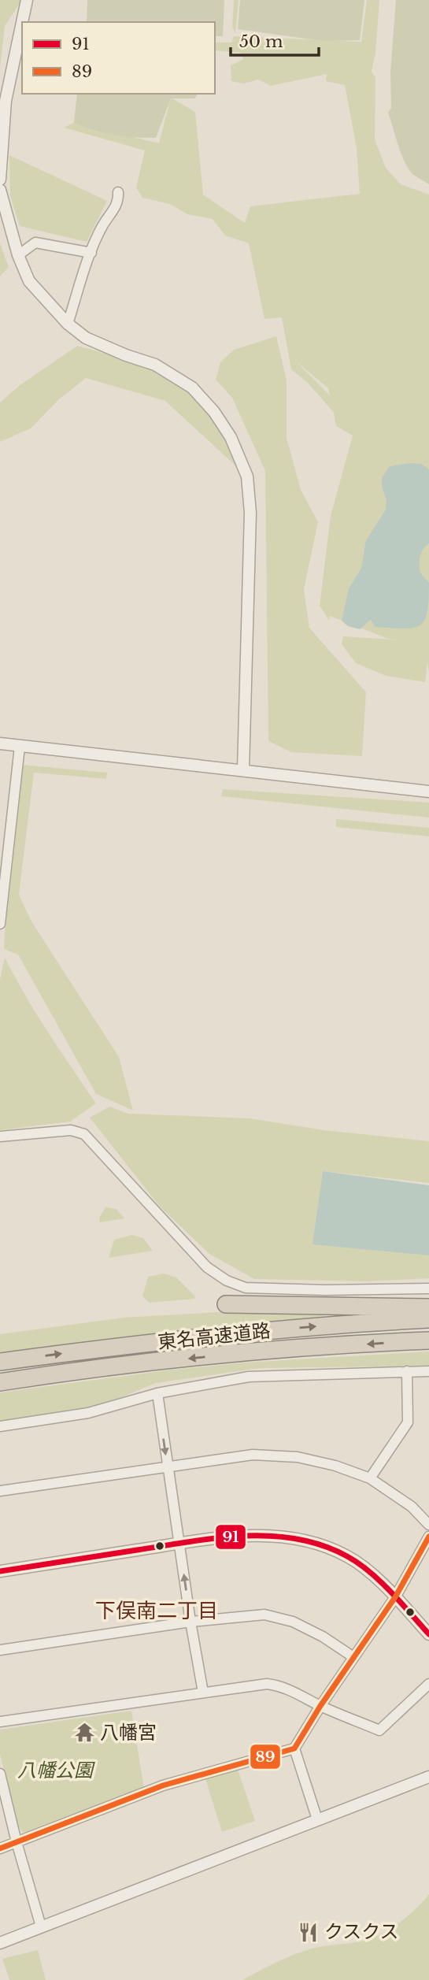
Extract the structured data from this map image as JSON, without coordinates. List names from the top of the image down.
{
  "streets": {
    "highway": ["東名高速道路"]
  },
  "districts": ["下俣南二丁目"],
  "parks": ["八幡公園"],
  "places": {
    "temple": ["八幡宮"],
    "restaurant": ["クスクス"]
  },
  "lines": ["transit line 91", "transit line 89"],
  "legend": ["91", "89"],
  "scale_bar": "50 m"
}
